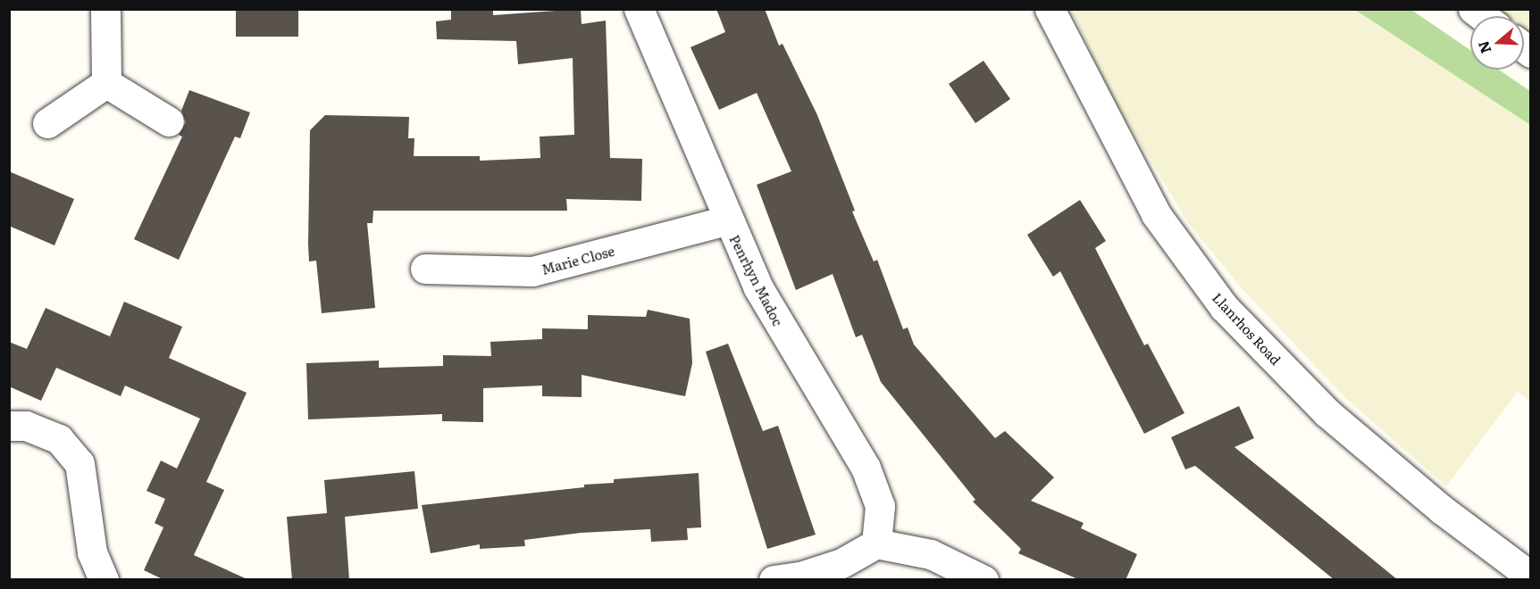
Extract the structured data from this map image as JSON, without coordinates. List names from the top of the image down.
{
  "streets": {
    "street": ["Marie Close", "Penrhyn Madoc", "Llanrhos Road"]
  },
  "crossings": [
    ["Marie Close", "Penrhyn Madoc"]
  ],
  "north": "left"
}
